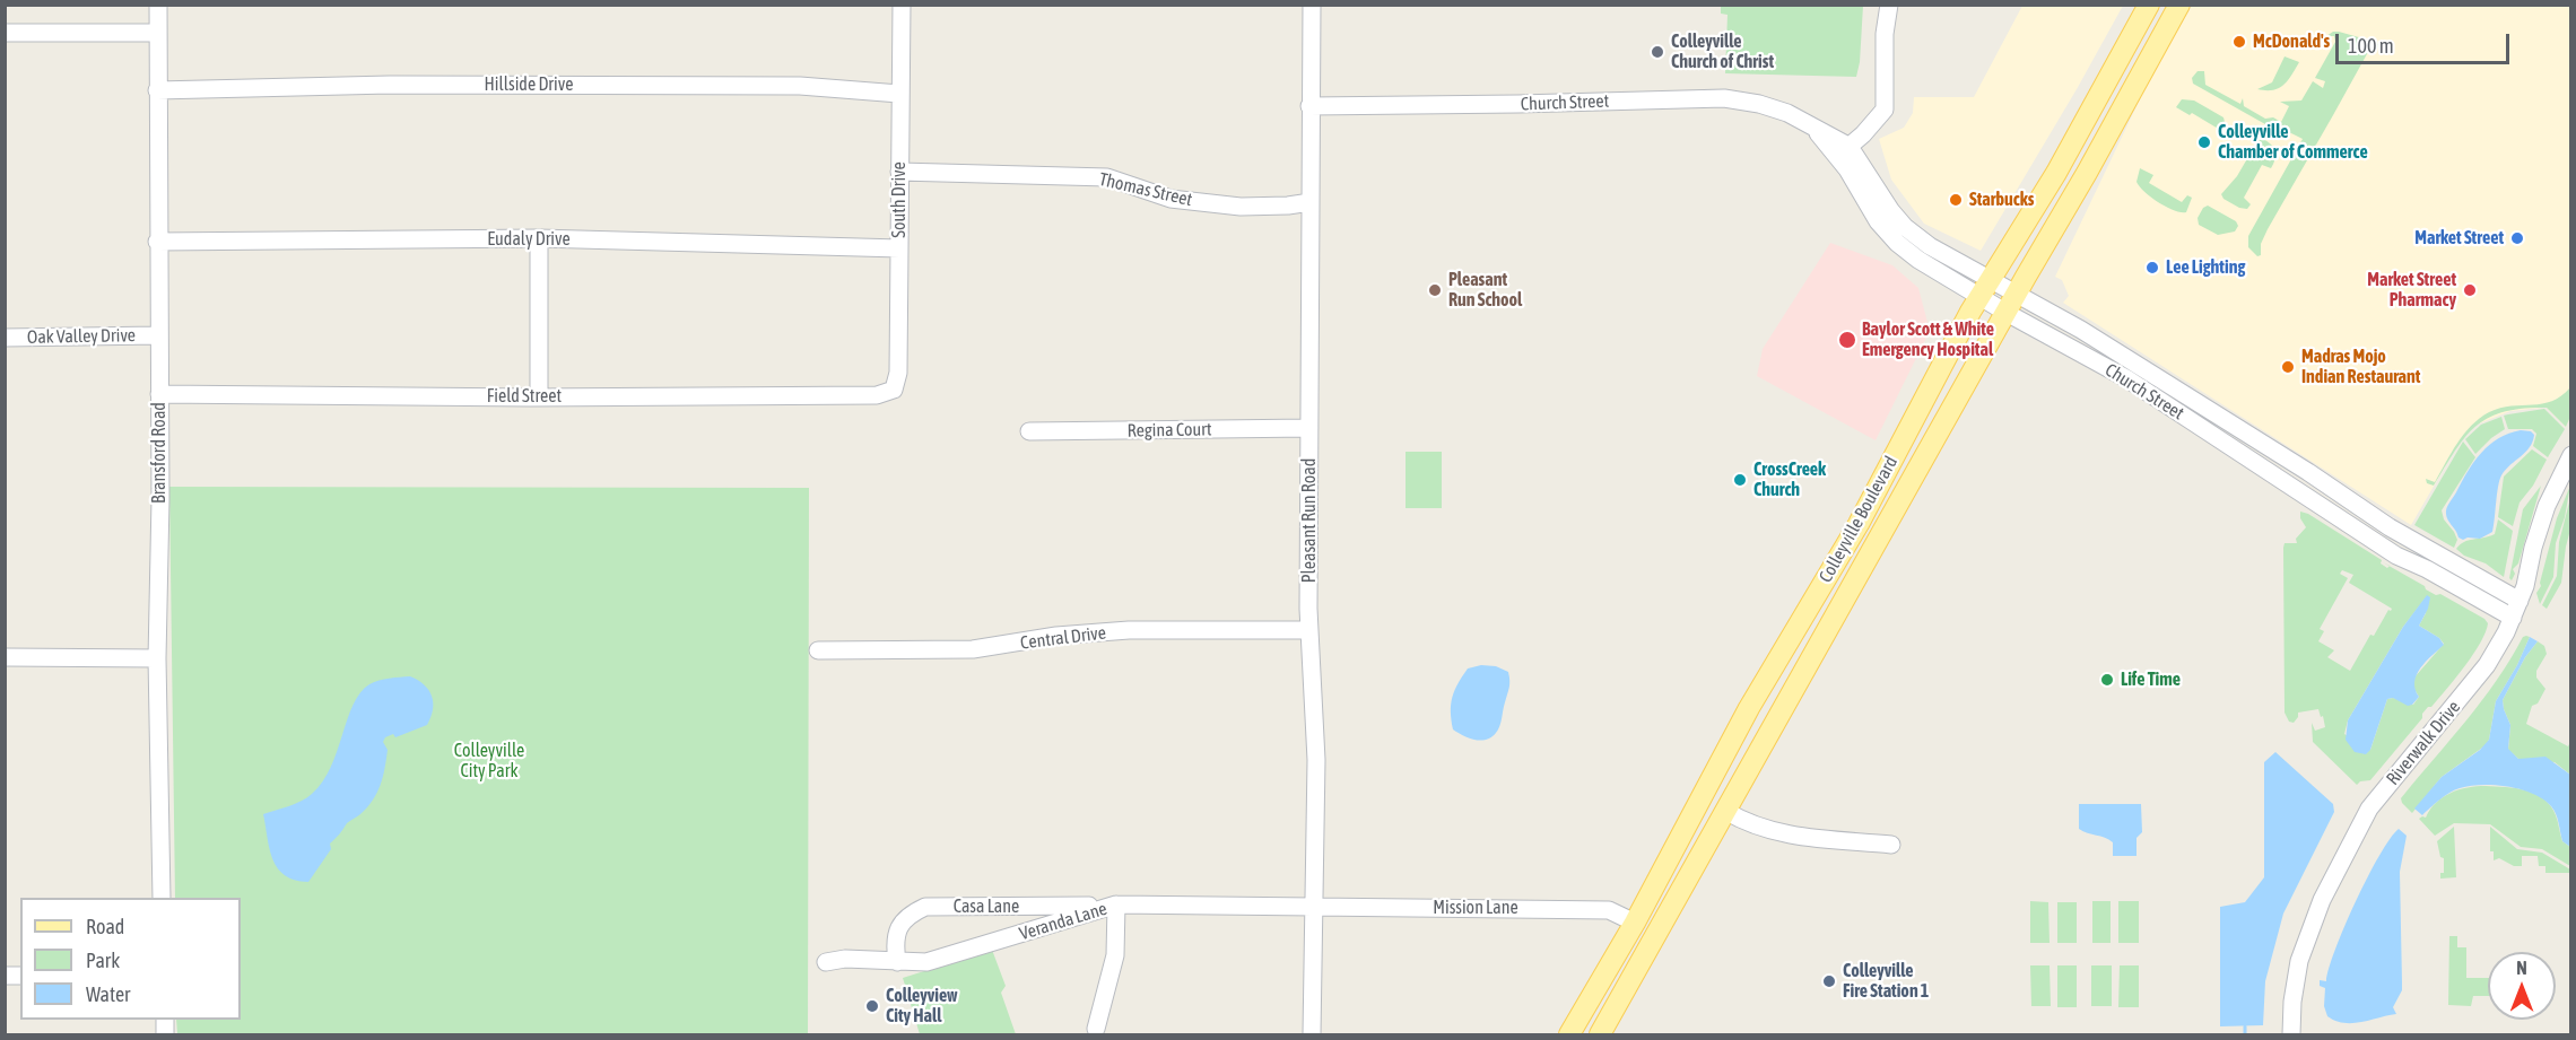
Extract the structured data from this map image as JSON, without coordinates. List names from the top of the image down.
{
  "streets": {
    "main road": ["Colleyville Boulevard"],
    "street": [
      "Hillside Drive",
      "Church Street",
      "Thomas Street",
      "South Drive",
      "Eudaly Drive",
      "Oak Valley Drive",
      "Field Street",
      "Regina Court",
      "Bransford Road",
      "Pleasant Run Road",
      "Central Drive",
      "Riverwalk Drive",
      "Casa Lane",
      "Mission Lane",
      "Veranda Lane"
    ]
  },
  "crossings": [
    ["Hillside Drive", "South Drive"],
    ["Hillside Drive", "Bransford Road"],
    ["Church Street", "Colleyville Boulevard"],
    ["Church Street", "Pleasant Run Road"],
    ["Church Street", "Riverwalk Drive"],
    ["Thomas Street", "South Drive"],
    ["Thomas Street", "Pleasant Run Road"],
    ["South Drive", "Eudaly Drive"],
    ["South Drive", "Field Street"],
    ["Eudaly Drive", "Bransford Road"],
    ["Oak Valley Drive", "Bransford Road"],
    ["Field Street", "Bransford Road"],
    ["Regina Court", "Pleasant Run Road"],
    ["Colleyville Boulevard", "Mission Lane"],
    ["Pleasant Run Road", "Central Drive"],
    ["Pleasant Run Road", "Mission Lane"],
    ["Pleasant Run Road", "Veranda Lane"],
    ["Casa Lane", "Veranda Lane"],
    ["Mission Lane", "Veranda Lane"]
  ],
  "parks": ["Colleyville City Park"],
  "places": [
    "McDonald's",
    "Colleyville Church of Christ",
    "Colleyville Chamber of Commerce",
    "Starbucks",
    "Market Street",
    "Lee Lighting",
    "Pleasant Run School",
    "Market Street Pharmacy",
    "Baylor Scott & White Emergency Hospital",
    "Madras Mojo Indian Restaurant",
    "CrossCreek Church",
    "Life Time",
    "Colleyville Fire Station 1",
    "Colleyview City Hall"
  ],
  "legend": ["Road", "Park", "Water"],
  "scale_bar": "100 m",
  "north": "top"
}
